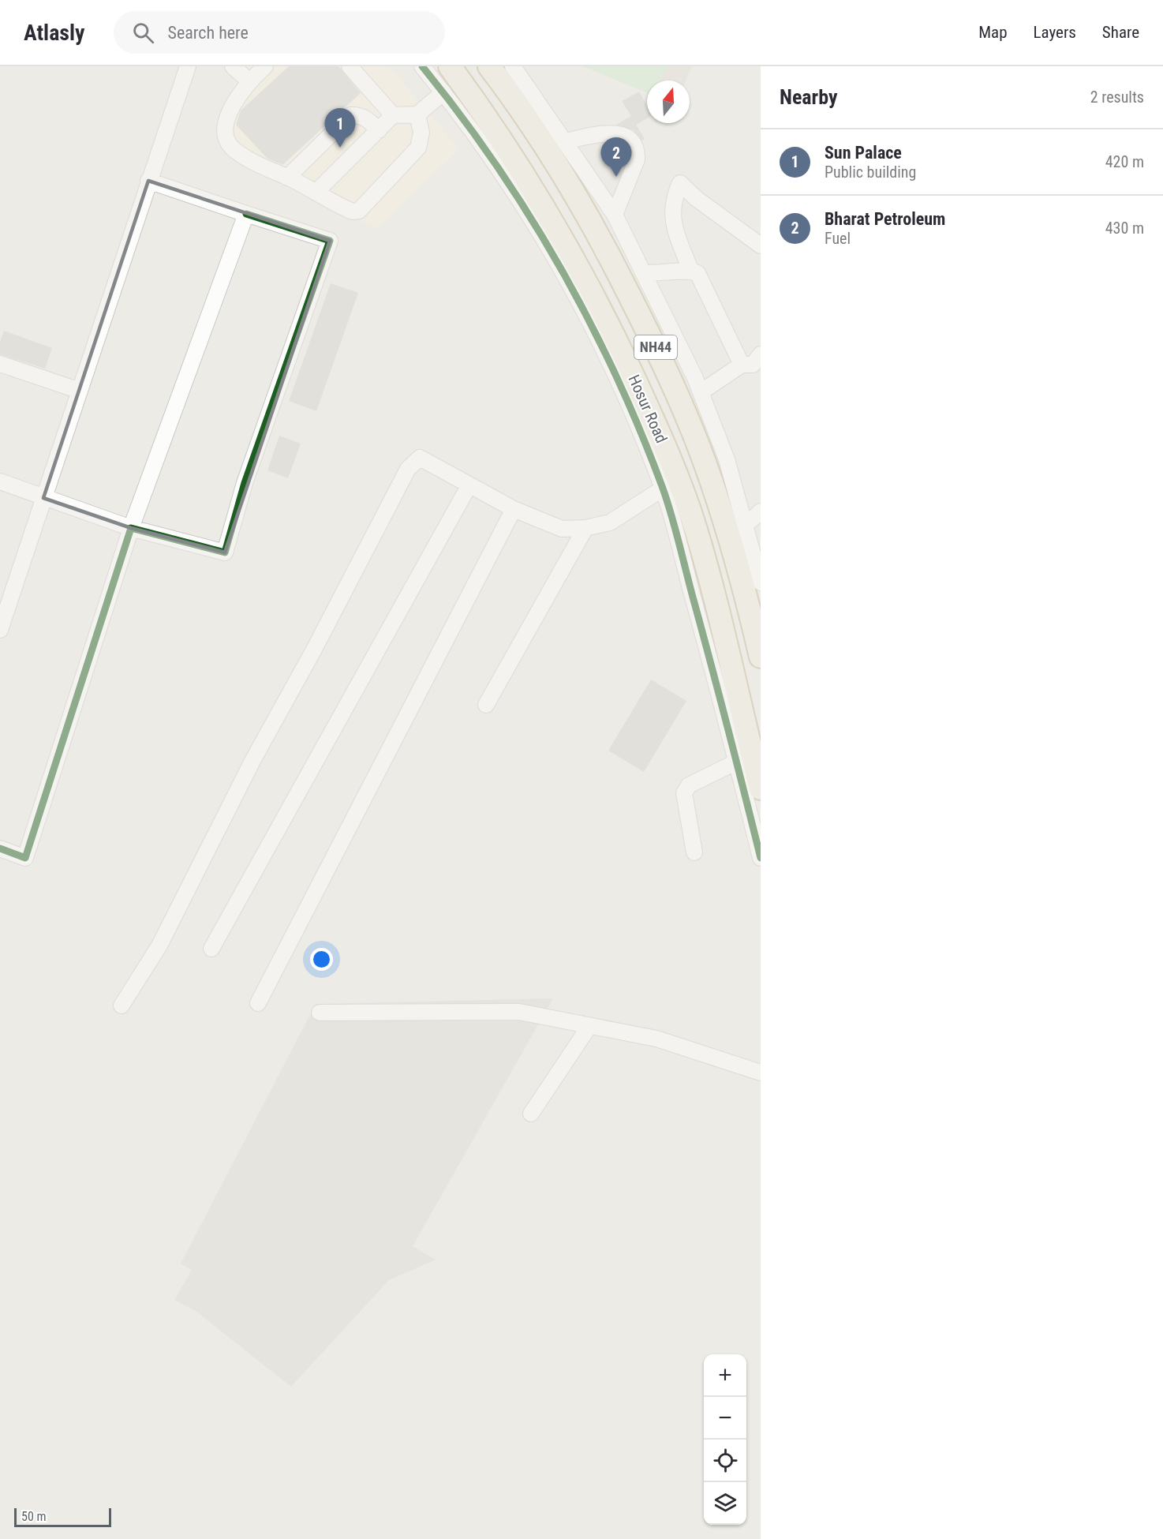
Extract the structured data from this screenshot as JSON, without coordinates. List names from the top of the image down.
{
  "streets": {
    "highway": ["NH44", "Hosur Road"]
  },
  "scale_bar": "50 m",
  "north": "top",
  "page": {
    "header": "Atlasly",
    "search": "Search here",
    "nav": ["Map", "Layers", "Share"],
    "heading": ["Nearby", "2 results"],
    "pins": ["1", "2"],
    "list": [
      {
        "mark": "1",
        "name": "Sun Palace",
        "note": "Public building",
        "value": "420 m"
      },
      {
        "mark": "2",
        "name": "Bharat Petroleum",
        "note": "Fuel",
        "value": "430 m"
      }
    ],
    "map_buttons": ["+", "−"],
    "scale": "50 m"
  }
}
